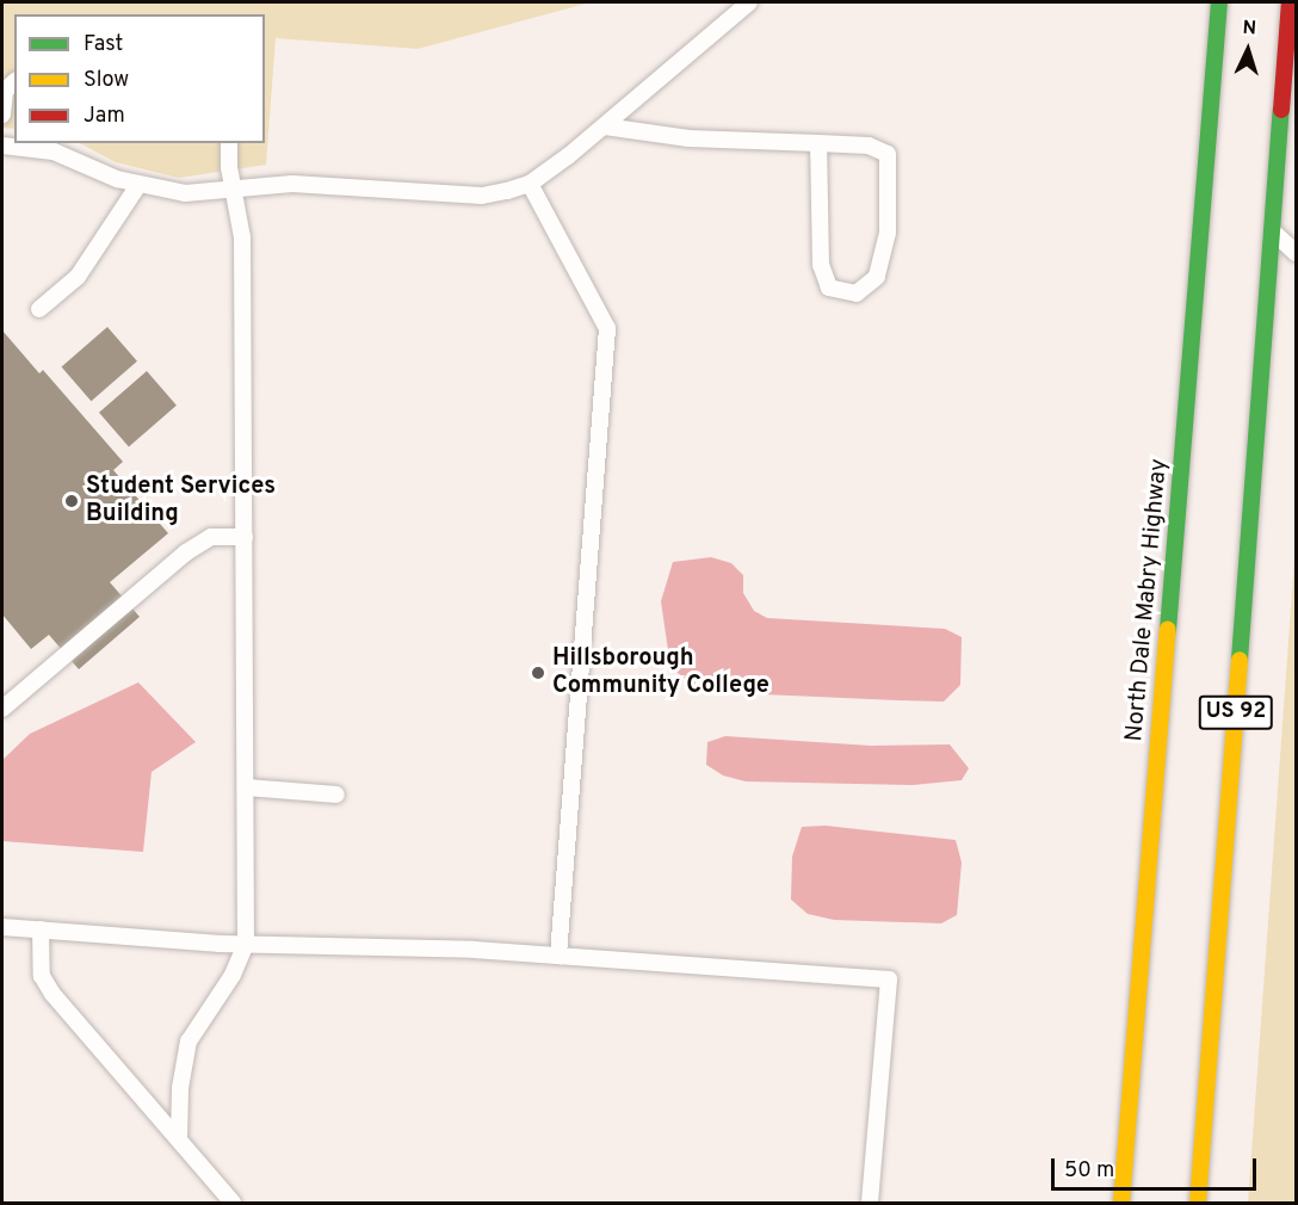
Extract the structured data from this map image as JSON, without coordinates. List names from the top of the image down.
{
  "streets": {
    "main road": ["North Dale Mabry Highway", "US 92"]
  },
  "places": ["Student Services Building", "Hillsborough Community College"],
  "legend": ["Fast", "Slow", "Jam"],
  "scale_bar": "50 m",
  "north": "top"
}
